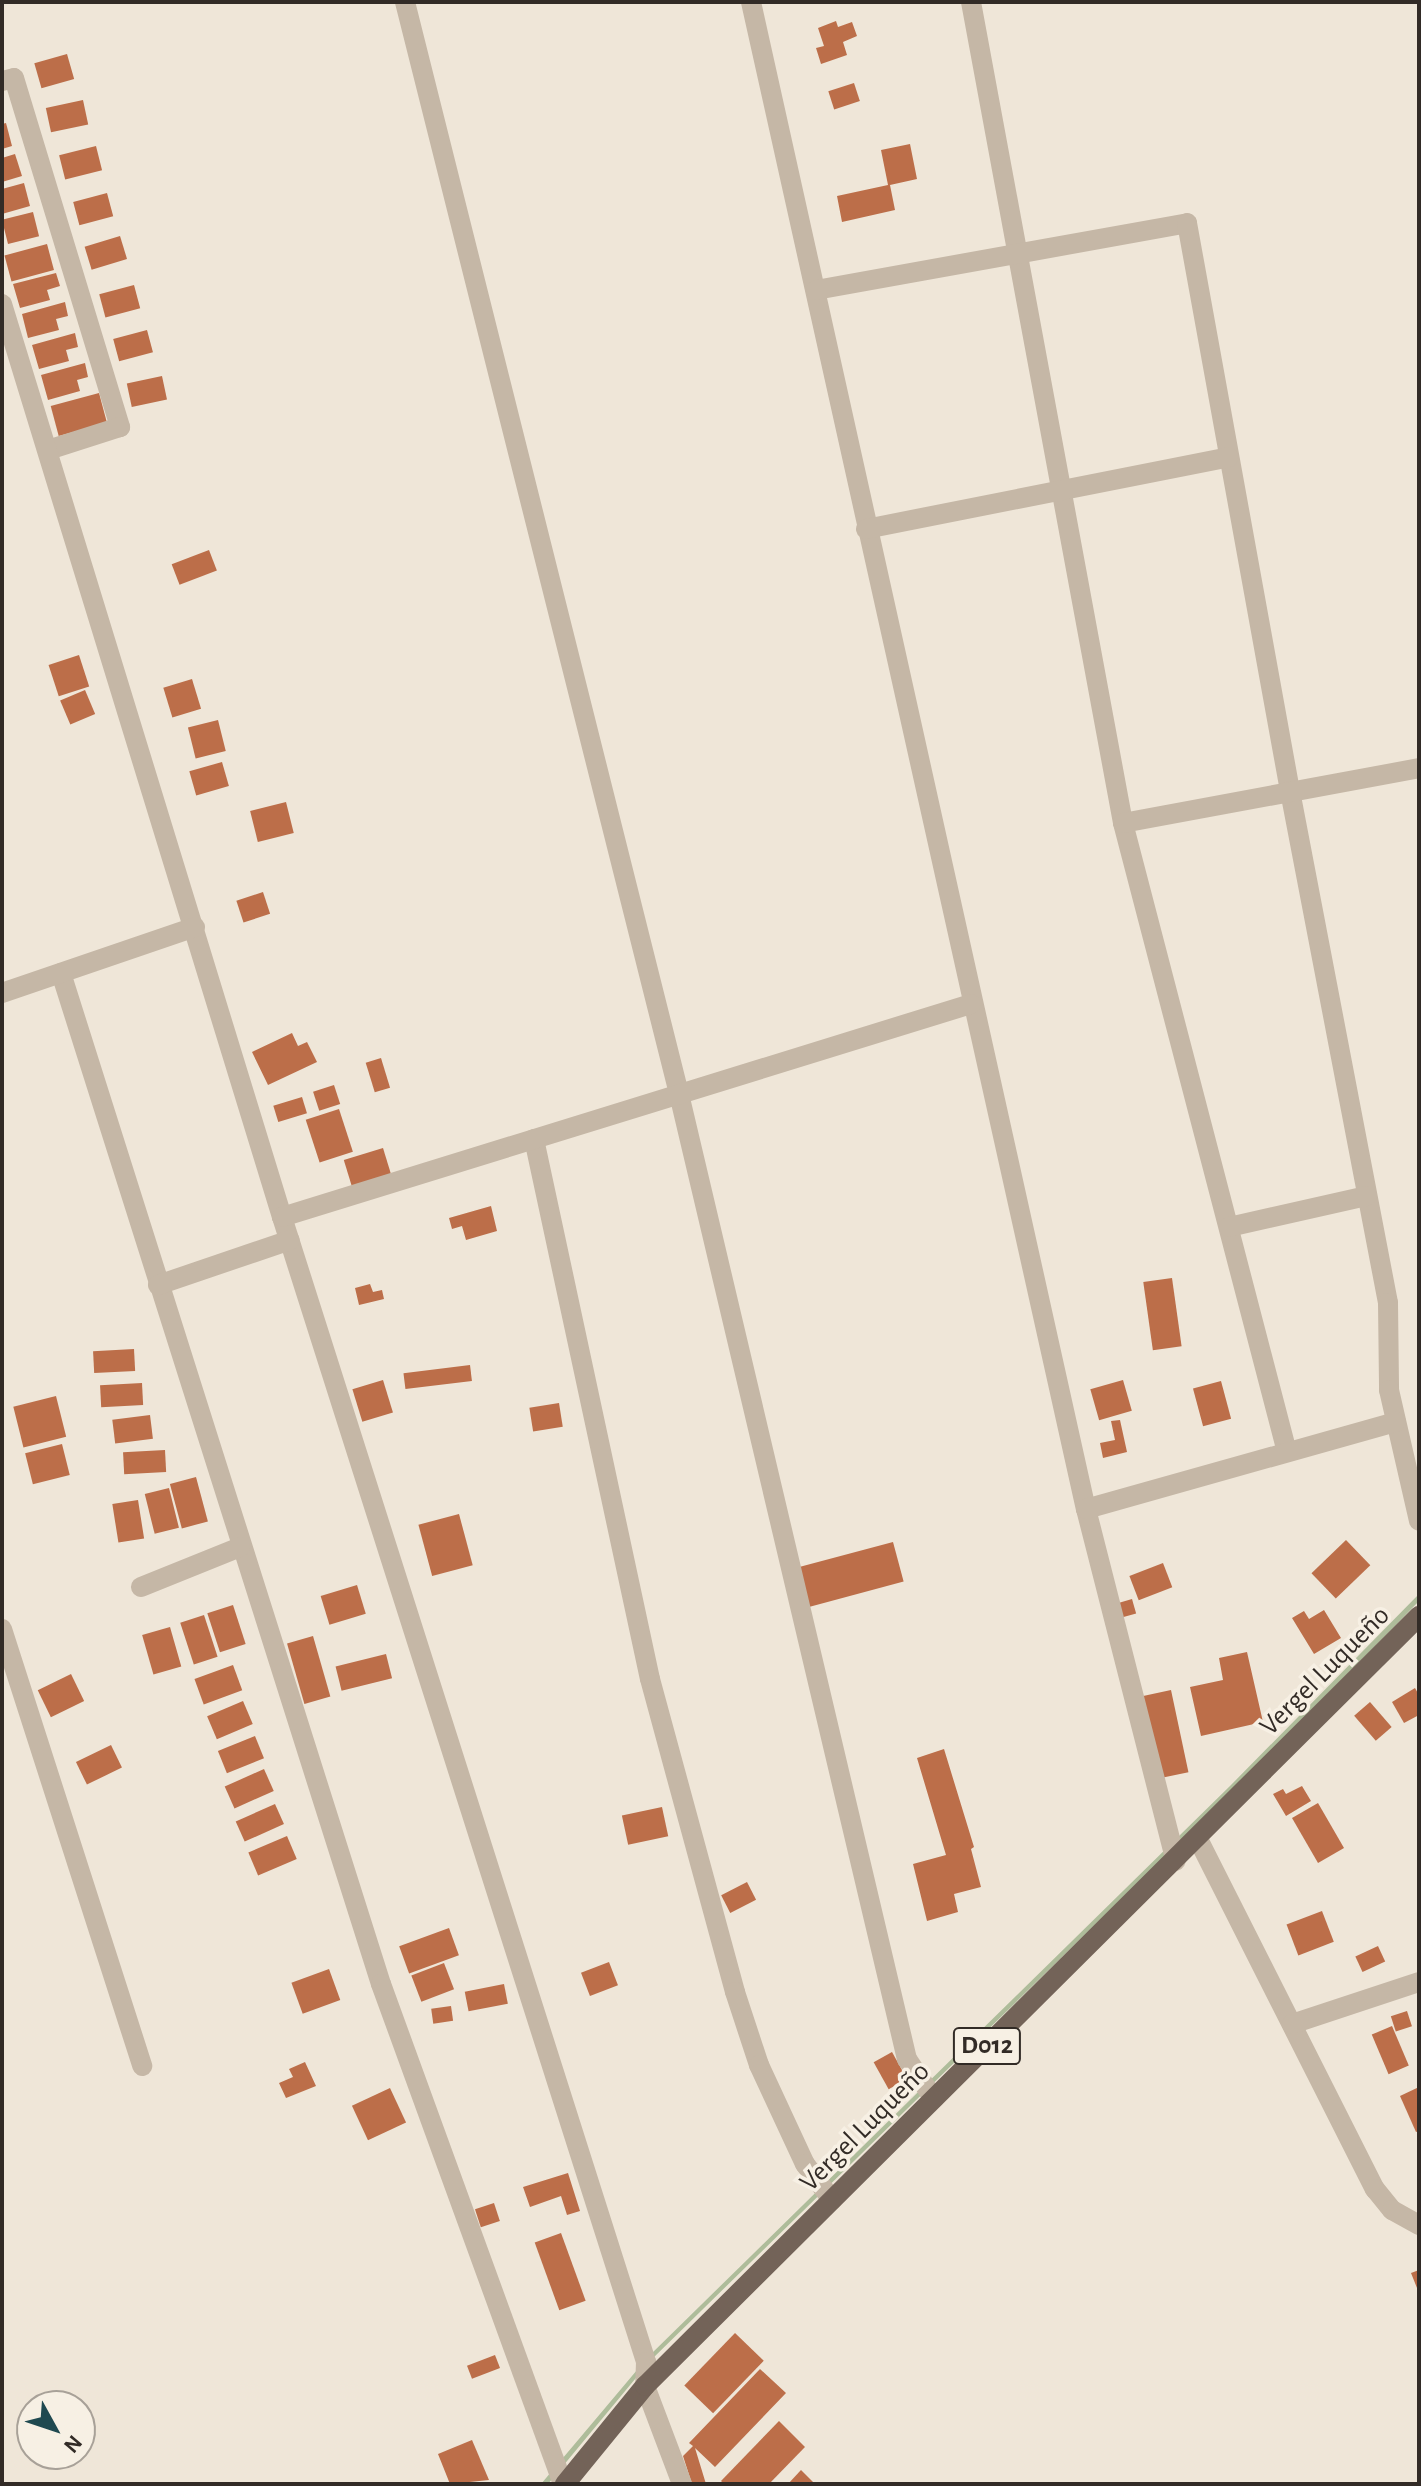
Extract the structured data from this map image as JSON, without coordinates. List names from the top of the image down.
{
  "streets": {
    "main road": ["Vergel Luqueño", "D012"]
  },
  "north": "bottom right"
}
